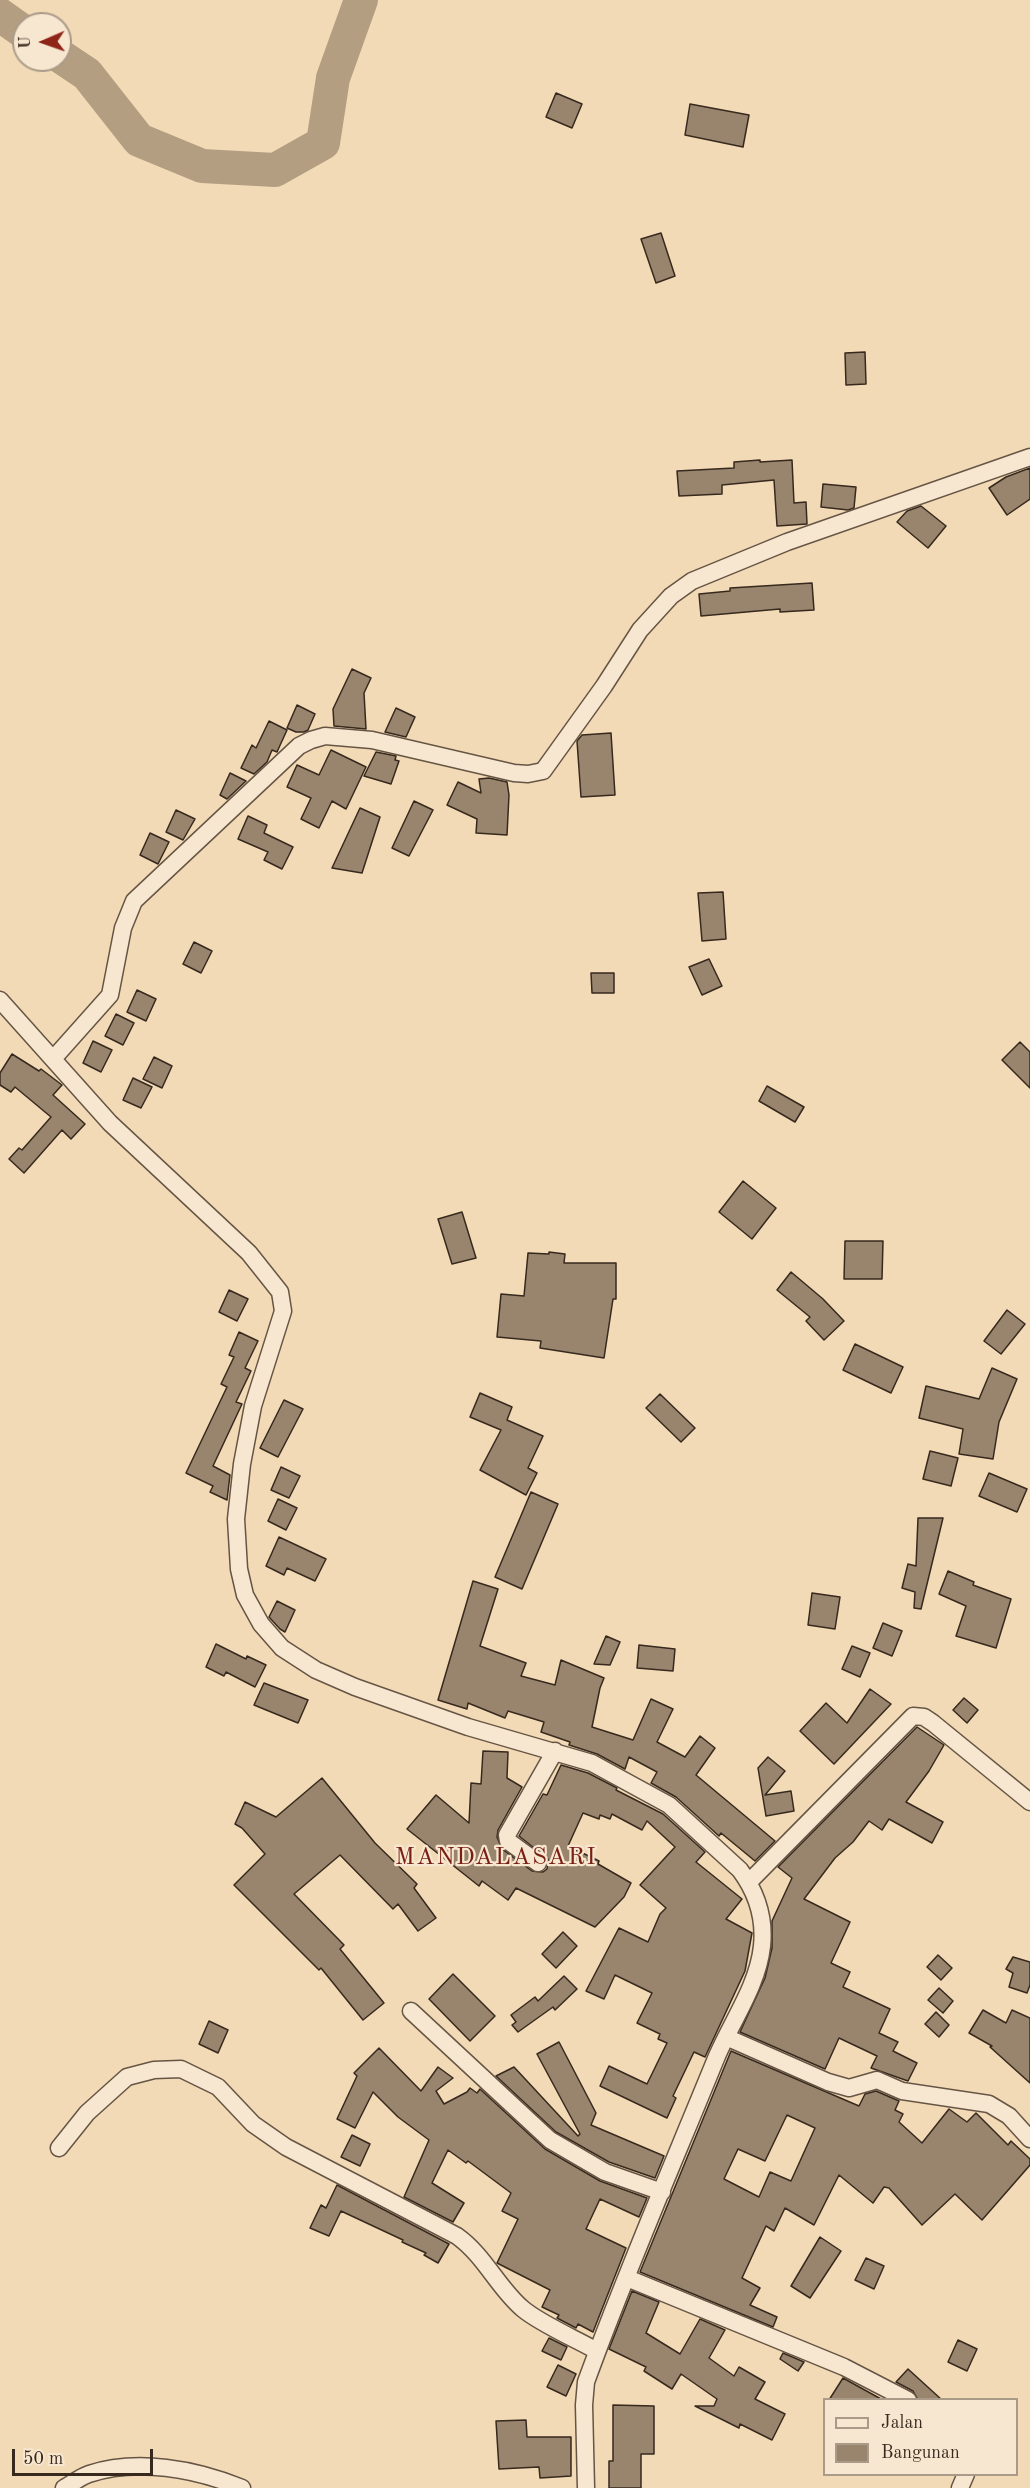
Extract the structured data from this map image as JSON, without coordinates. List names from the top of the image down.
{
  "districts": ["MANDALASARI"],
  "legend": ["Jalan", "Bangunan"],
  "scale_bar": "50 m",
  "north": "left"
}
